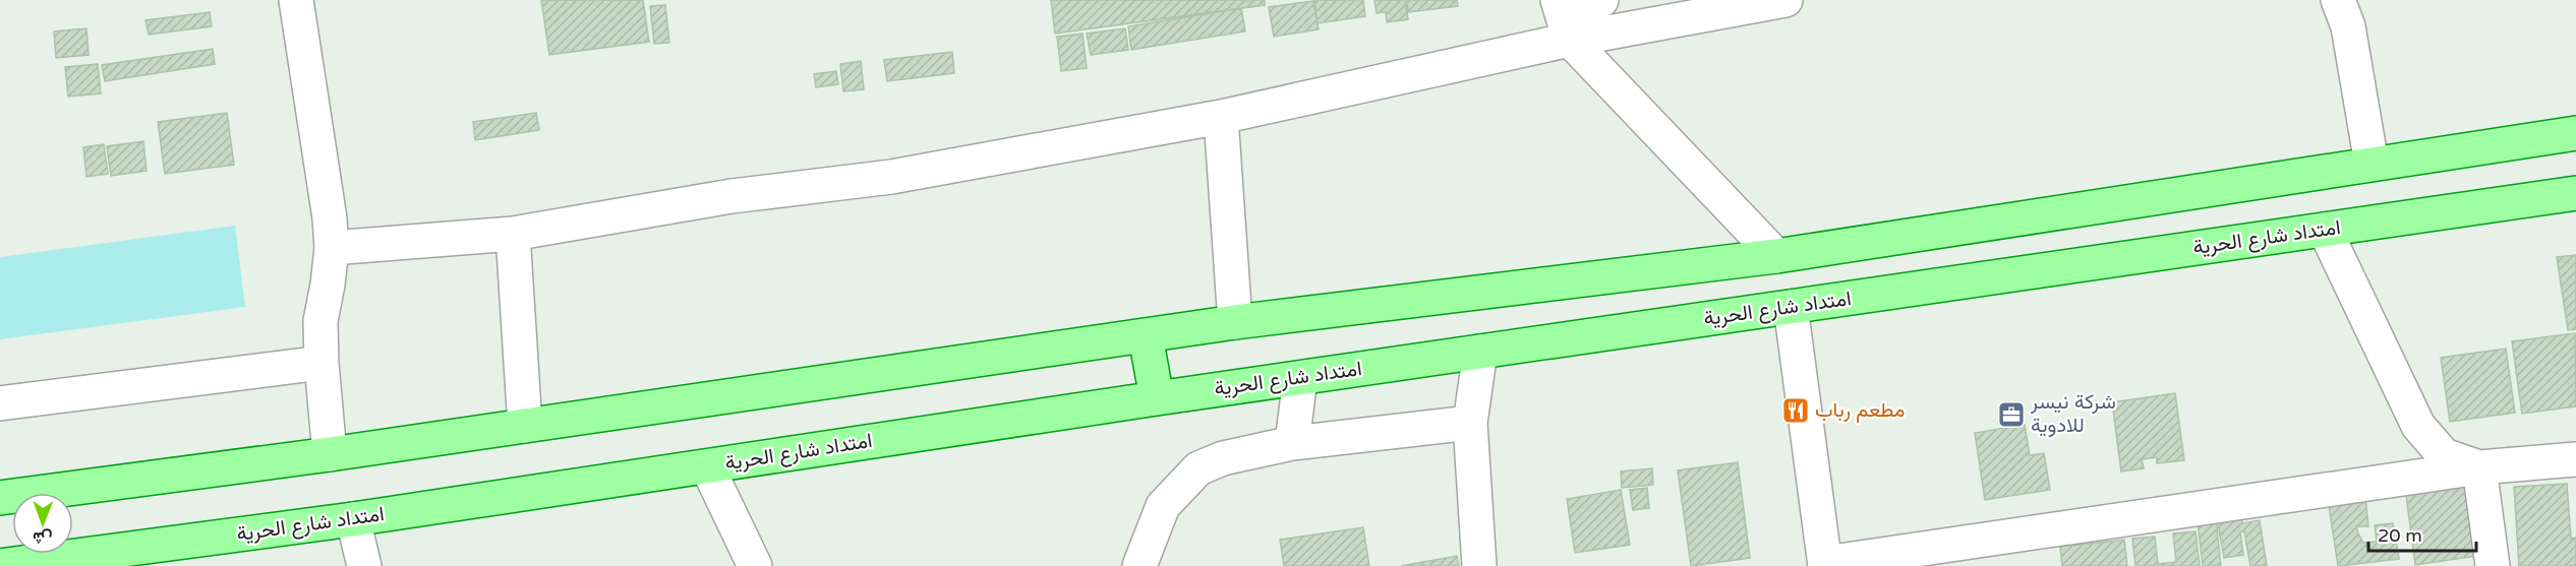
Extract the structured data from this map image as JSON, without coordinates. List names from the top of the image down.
{
  "streets": {
    "main road": ["امتداد شارع الحرية"]
  },
  "places": {
    "restaurant": ["مطعم رباب"],
    "office": ["شركة نيسر للادوية"]
  },
  "scale_bar": "20 m",
  "north": "bottom"
}
